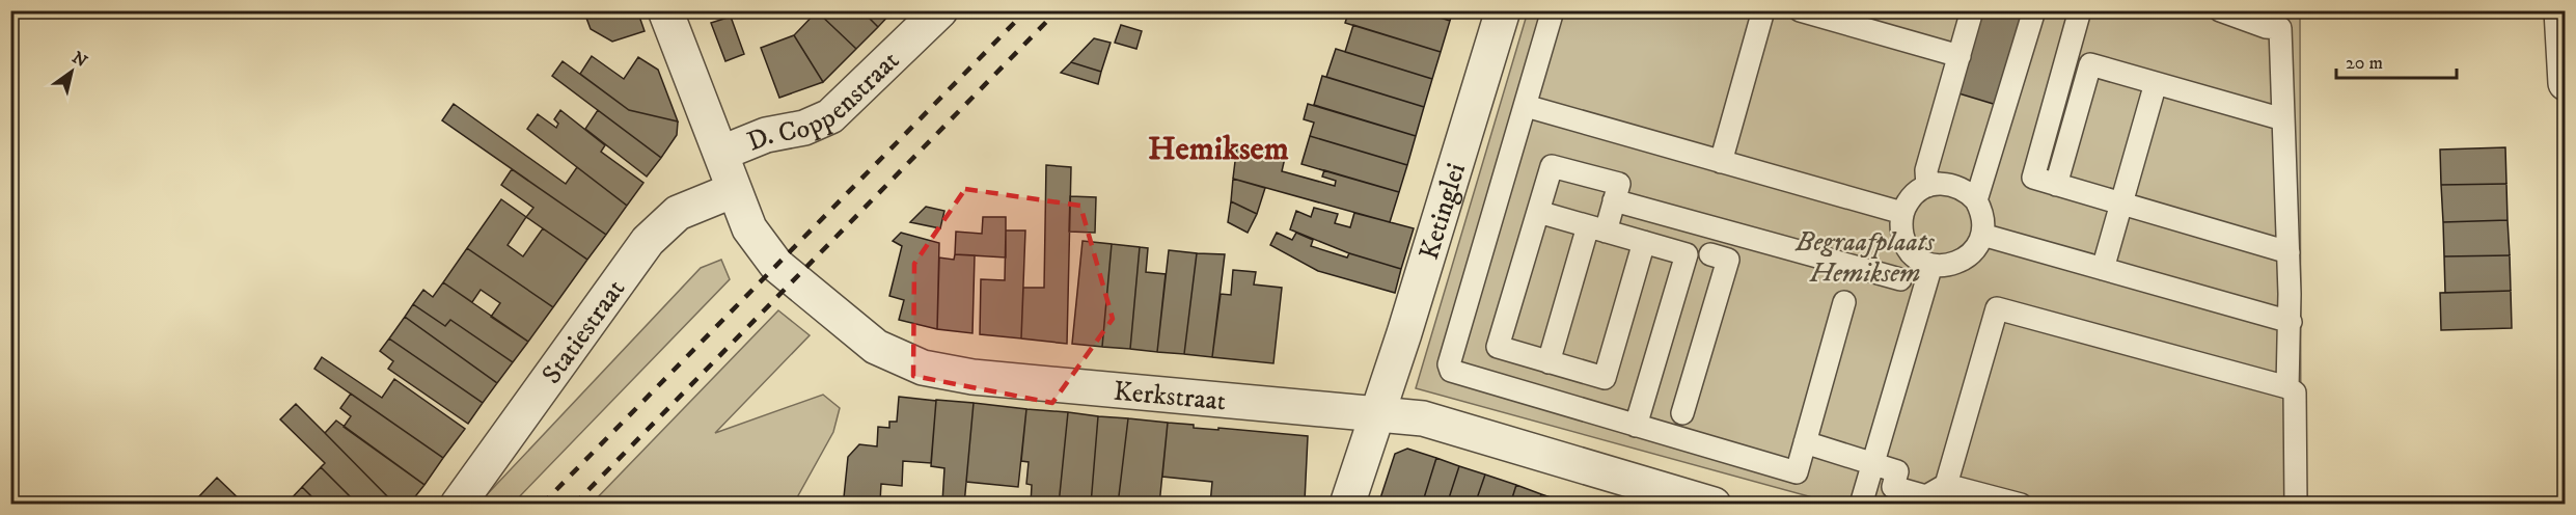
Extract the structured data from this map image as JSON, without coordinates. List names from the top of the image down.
{
  "streets": {
    "street": [
      "D. Coppenstraat",
      "Ketinglei",
      "Statiestraat",
      "Kerkstraat"
    ]
  },
  "crossings": [
    ["D. Coppenstraat", "Kerkstraat"],
    ["Ketinglei", "Kerkstraat"],
    ["Statiestraat", "Kerkstraat"]
  ],
  "districts": ["Hemiksem"],
  "parks": ["Begraafplaats Hemiksem"],
  "scale_bar": "20 m",
  "north": "top right"
}
